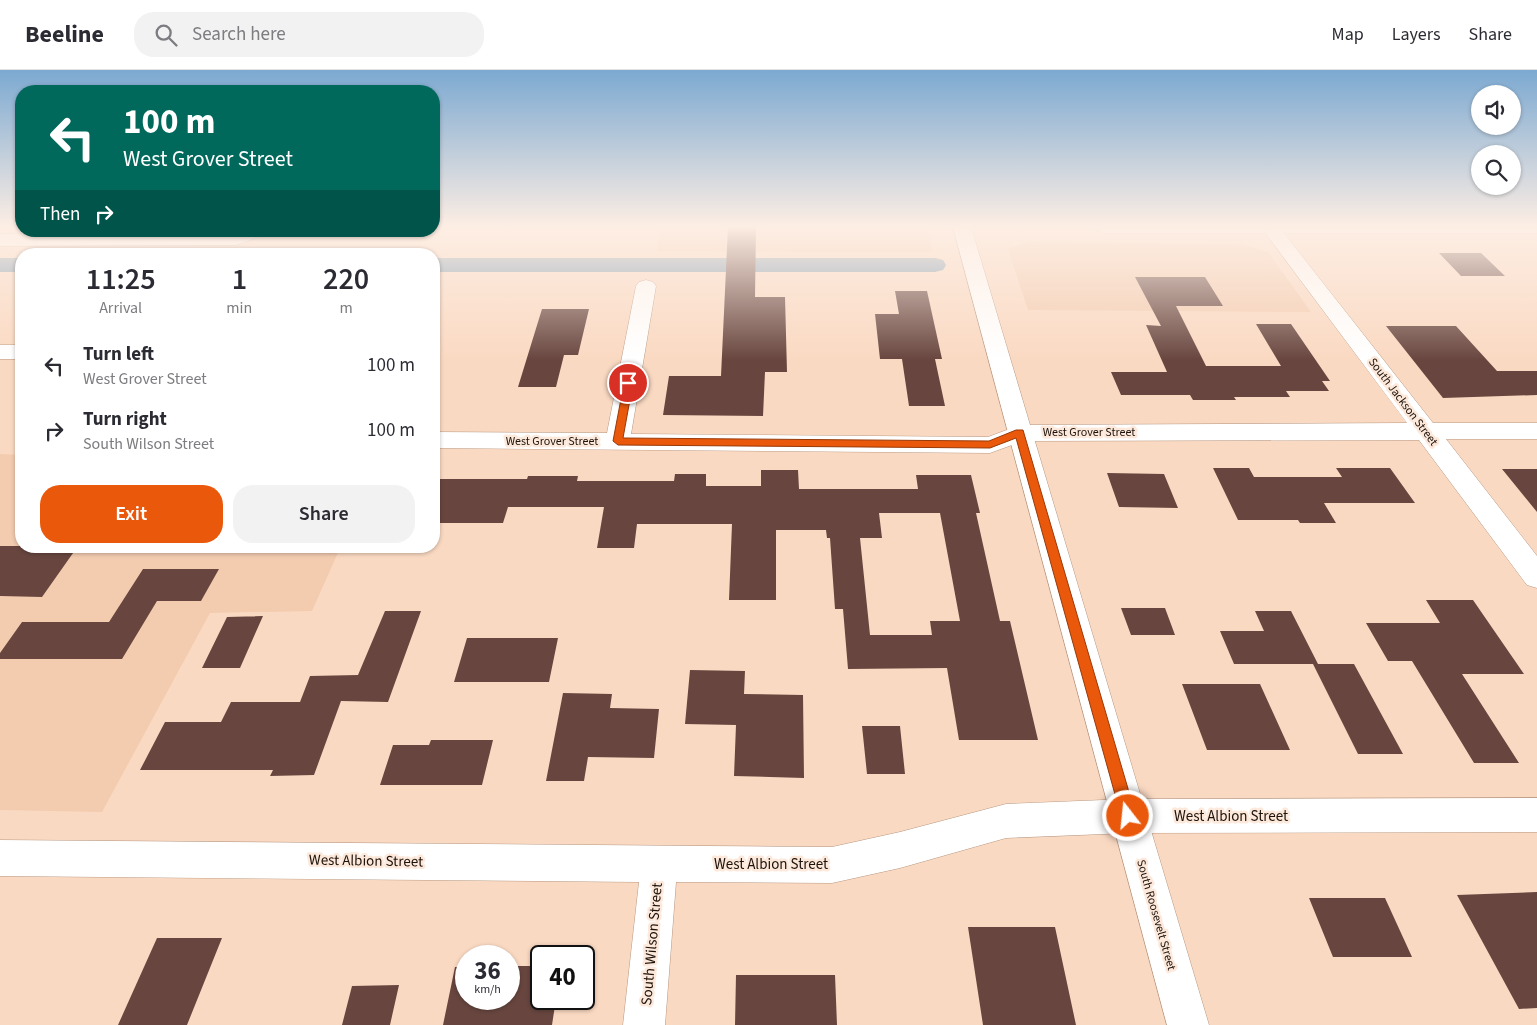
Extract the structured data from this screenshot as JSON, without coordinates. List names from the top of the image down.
{
  "streets": {
    "street": [
      "South Jackson Street",
      "West Grover Street",
      "West Albion Street",
      "South Roosevelt Street",
      "South Wilson Street"
    ]
  },
  "crossings": [
    ["South Jackson Street", "West Grover Street"],
    ["West Grover Street", "South Roosevelt Street"],
    ["West Albion Street", "South Roosevelt Street"],
    ["West Albion Street", "South Wilson Street"]
  ],
  "page": {
    "header": "Beeline",
    "search": "Search here",
    "nav": ["Map", "Layers", "Share"],
    "turn": ["100 m", "West Grover Street"],
    "then": "Then",
    "eta": [
      "11:25",
      "Arrival",
      "1",
      "min",
      "220",
      "m"
    ],
    "list": [
      {
        "name": "Turn left",
        "note": "West Grover Street",
        "value": "100 m"
      },
      {
        "name": "Turn right",
        "note": "South Wilson Street",
        "value": "100 m"
      }
    ],
    "buttons": ["Exit", "Share"],
    "speed": "36 km/h",
    "limit": "40"
  }
}
